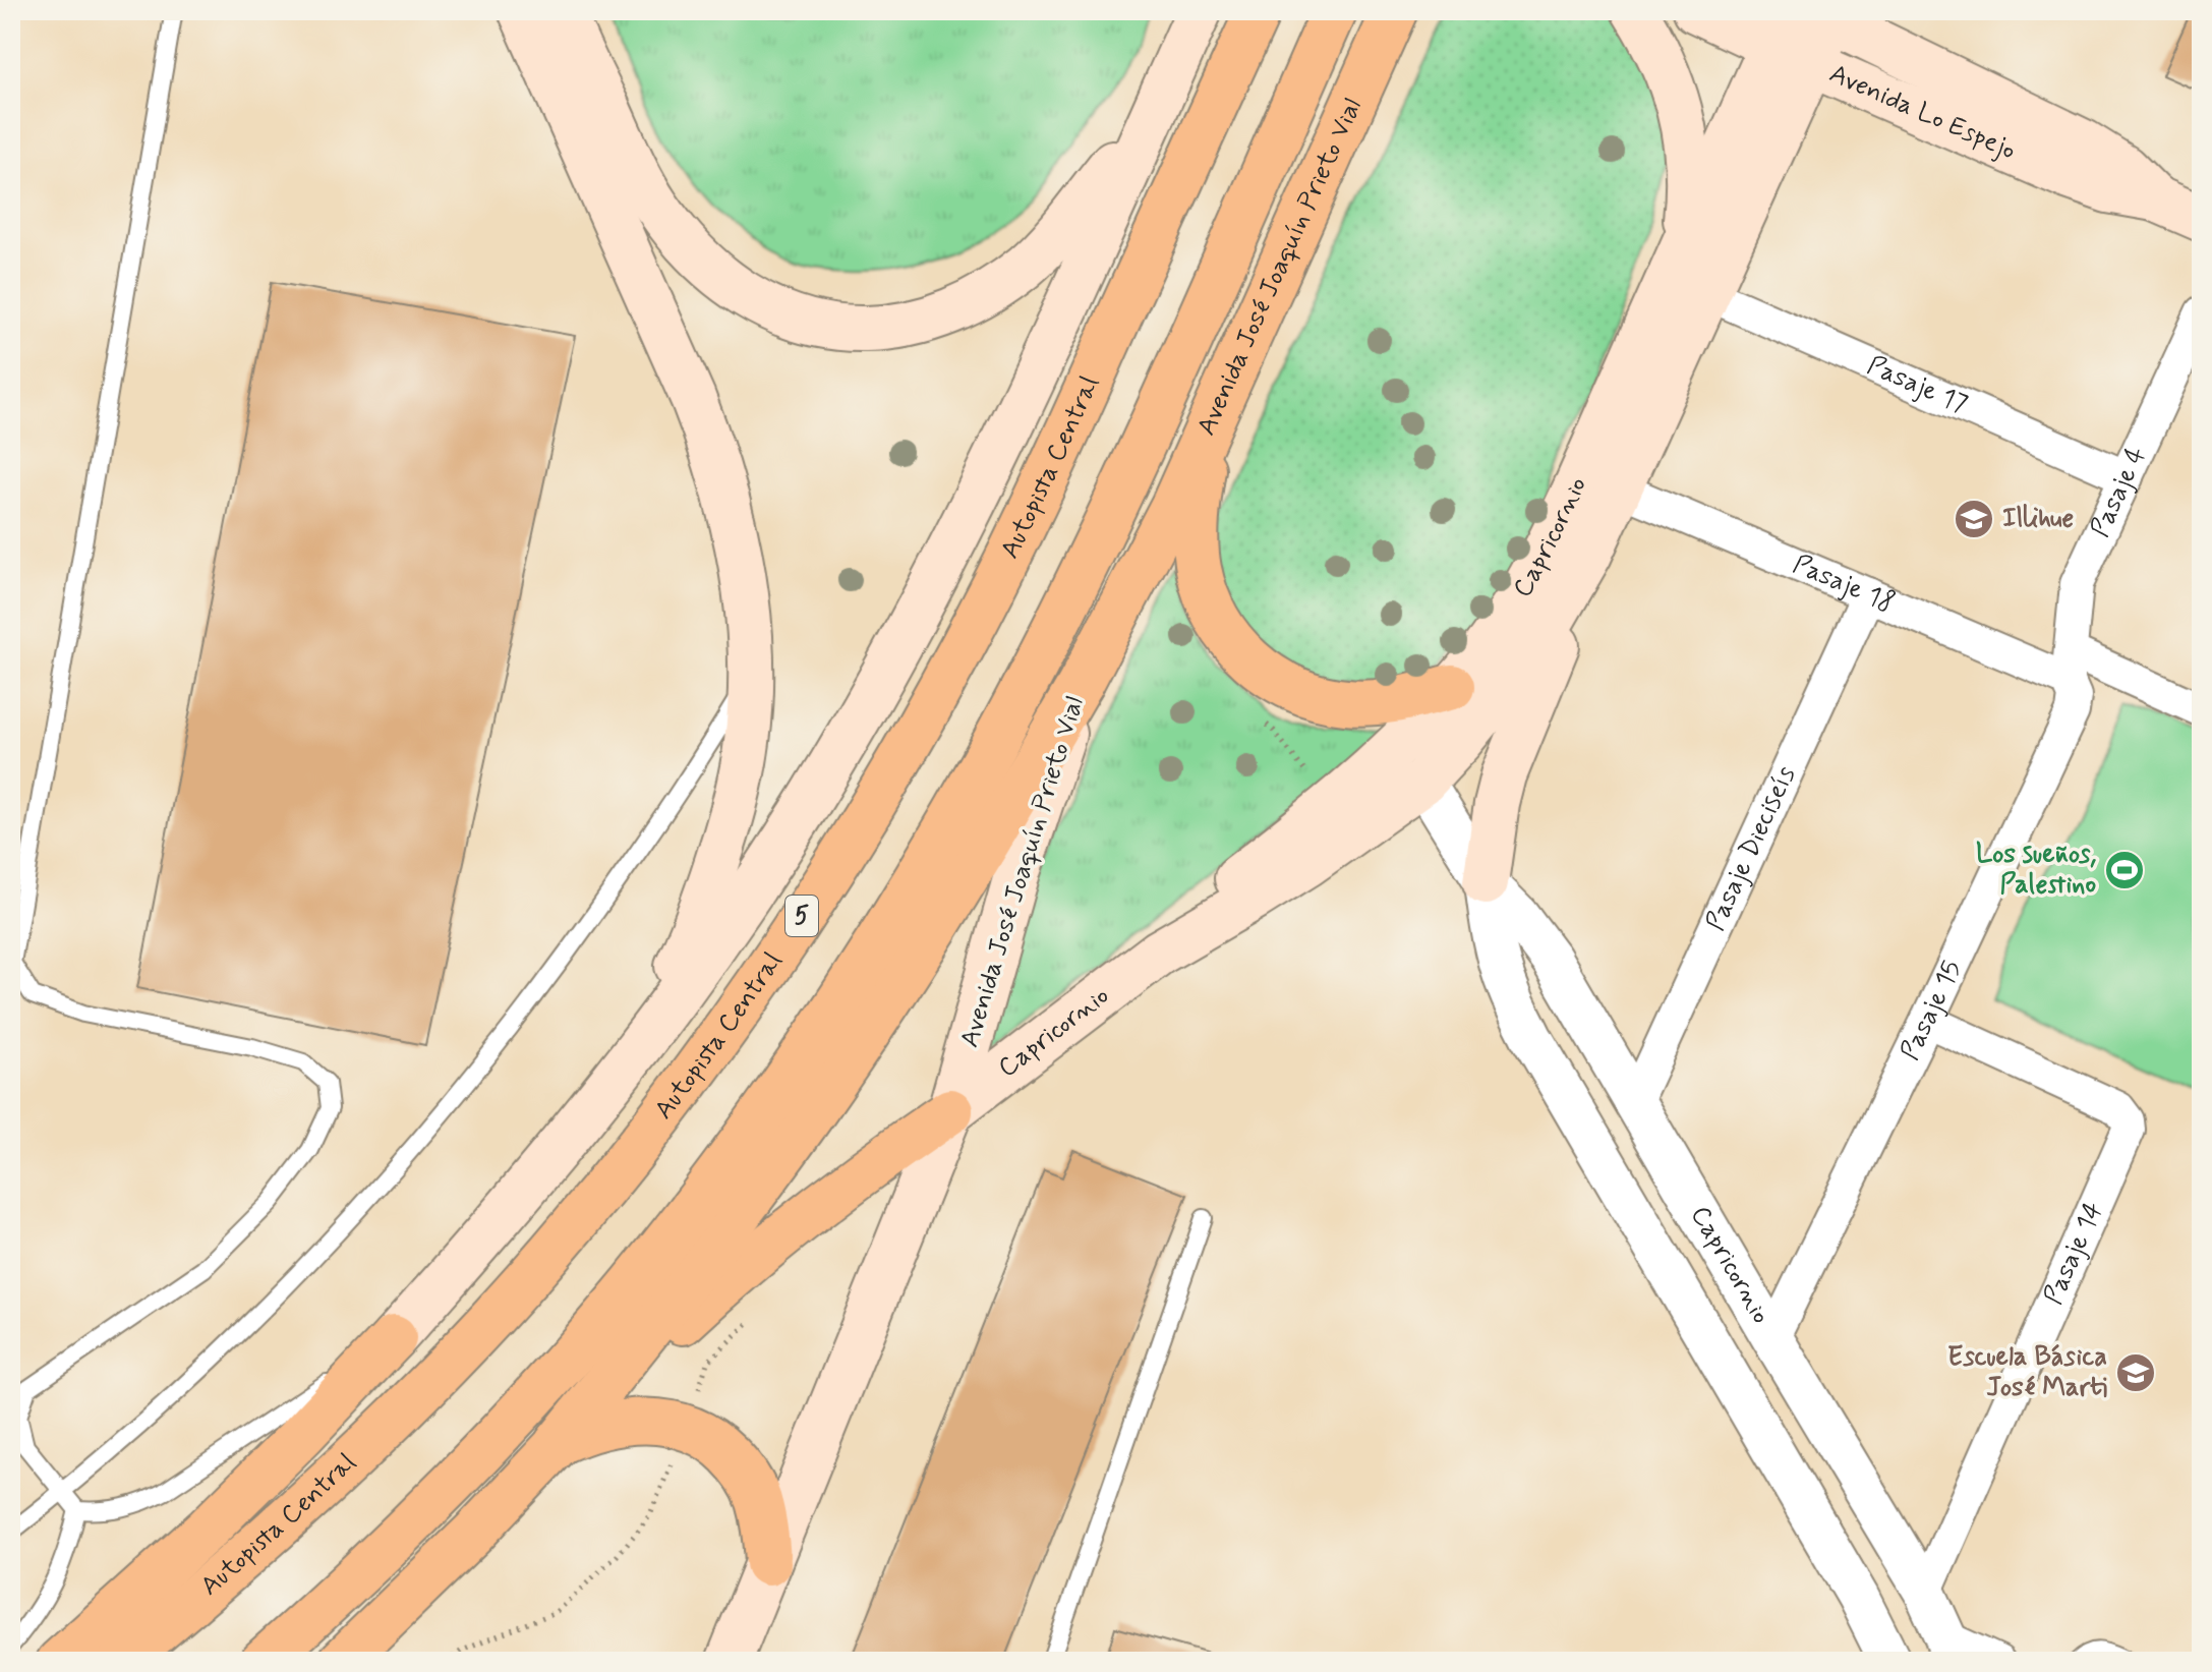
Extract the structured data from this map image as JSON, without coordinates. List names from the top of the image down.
{
  "streets": {
    "main road": [
      "Avenida Lo Espejo",
      "Avenida José Joaquín Prieto Vial",
      "Autopista Central",
      "Capricornio",
      "5"
    ],
    "street": [
      "Pasaje 17",
      "Pasaje 4",
      "Pasaje 18",
      "Pasaje Dieciseís",
      "Pasaje 15",
      "Pasaje 14"
    ]
  },
  "crossings": [
    ["Avenida Lo Espejo", "Capricornio"],
    ["Avenida José Joaquín Prieto Vial", "Capricornio"],
    ["Pasaje 17", "Pasaje 4"],
    ["Pasaje 17", "Capricornio"],
    ["Pasaje 4", "Pasaje 18"],
    ["Pasaje 4", "Pasaje 15"],
    ["Capricornio", "Pasaje 18"],
    ["Capricornio", "Pasaje Dieciseís"],
    ["Capricornio", "Pasaje 15"],
    ["Capricornio", "Pasaje 14"],
    ["Pasaje 18", "Pasaje Dieciseís"],
    ["Pasaje 18", "Pasaje 15"],
    ["Pasaje 15", "Pasaje 14"]
  ],
  "places": {
    "school or university": ["Illihue", "Escuela Básica José Marti"],
    "sports": ["Los sueños, Palestino"]
  }
}
